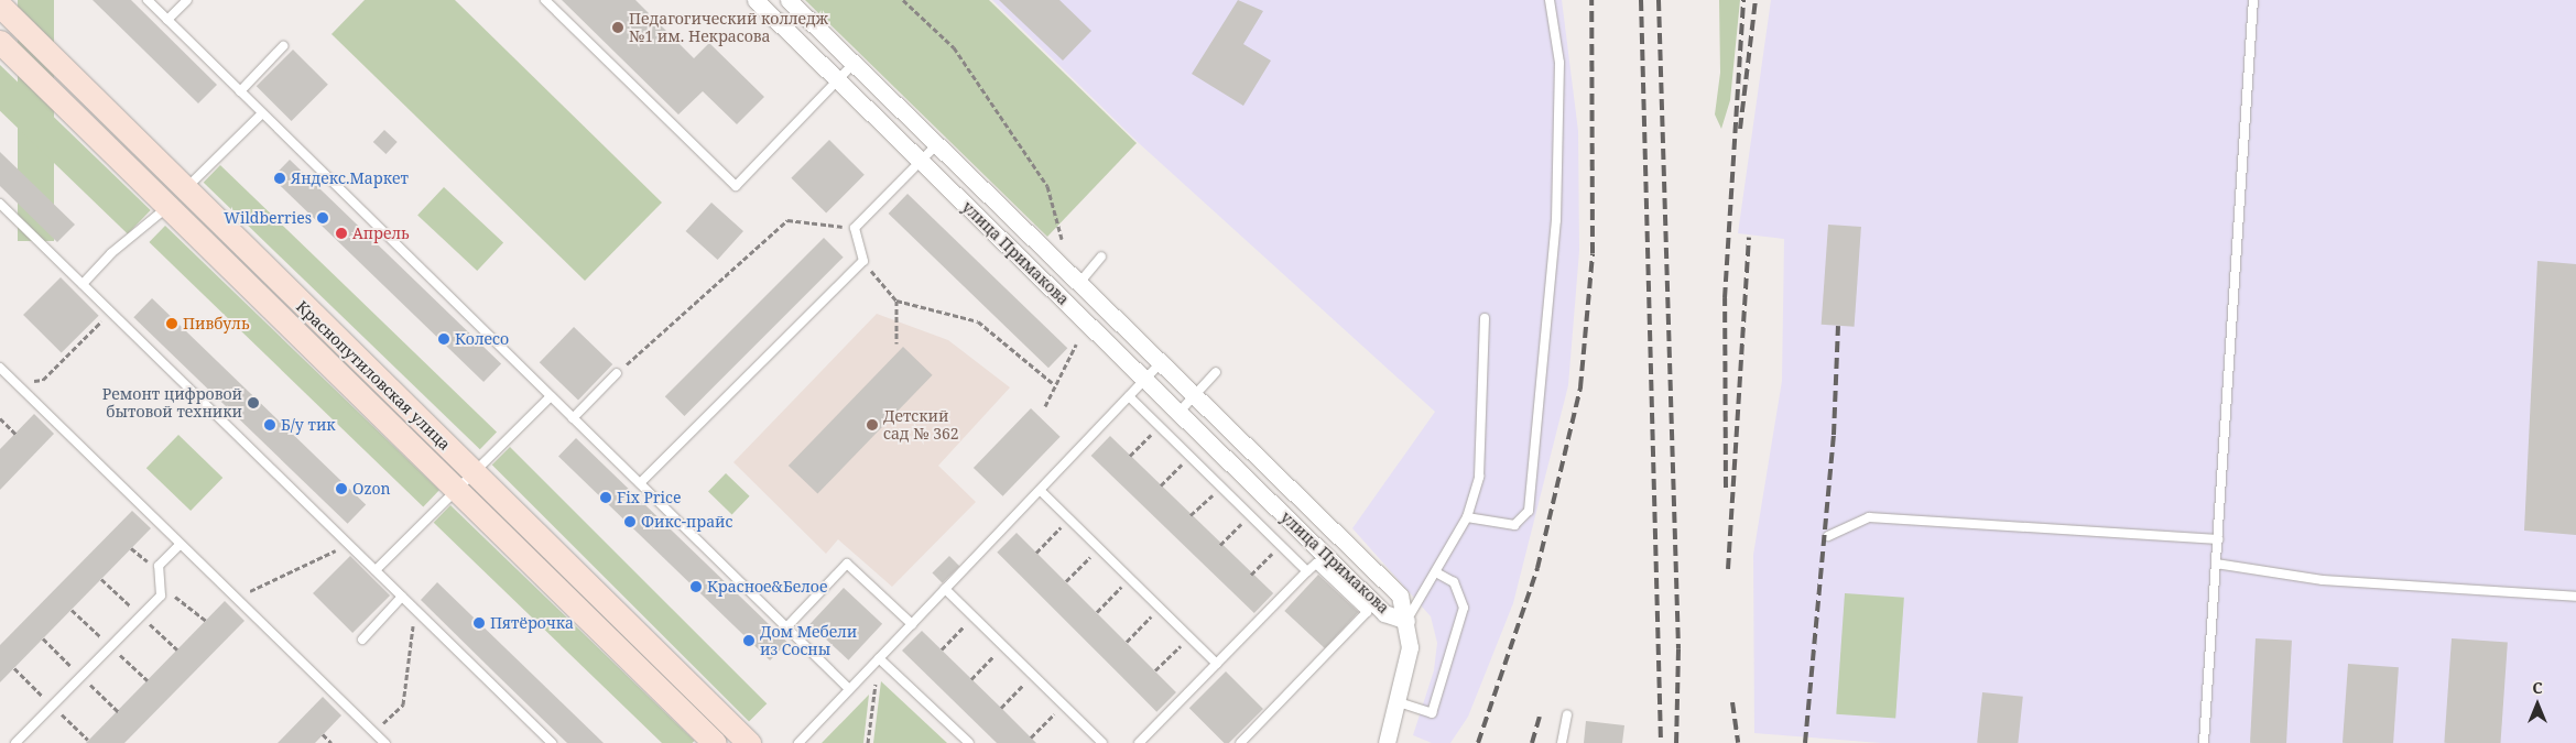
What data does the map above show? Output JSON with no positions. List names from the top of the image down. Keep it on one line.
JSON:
{"streets":{"main road":["Краснопутиловская улица"],"street":["улица Примакова"]},"places":["Педагогический колледж №1 им. Некрасова","Яндекс.Маркет","Wildberries","Апрель","Пивбуль","Колесо","Ремонт цифровой бытовой техники","Б/у тик","Детский сад № 362","Ozon","Fix Price","Фикс-прайс","Красное&Белое","Пятёрочка","Дом Мебели из Сосны"],"north":"top"}
